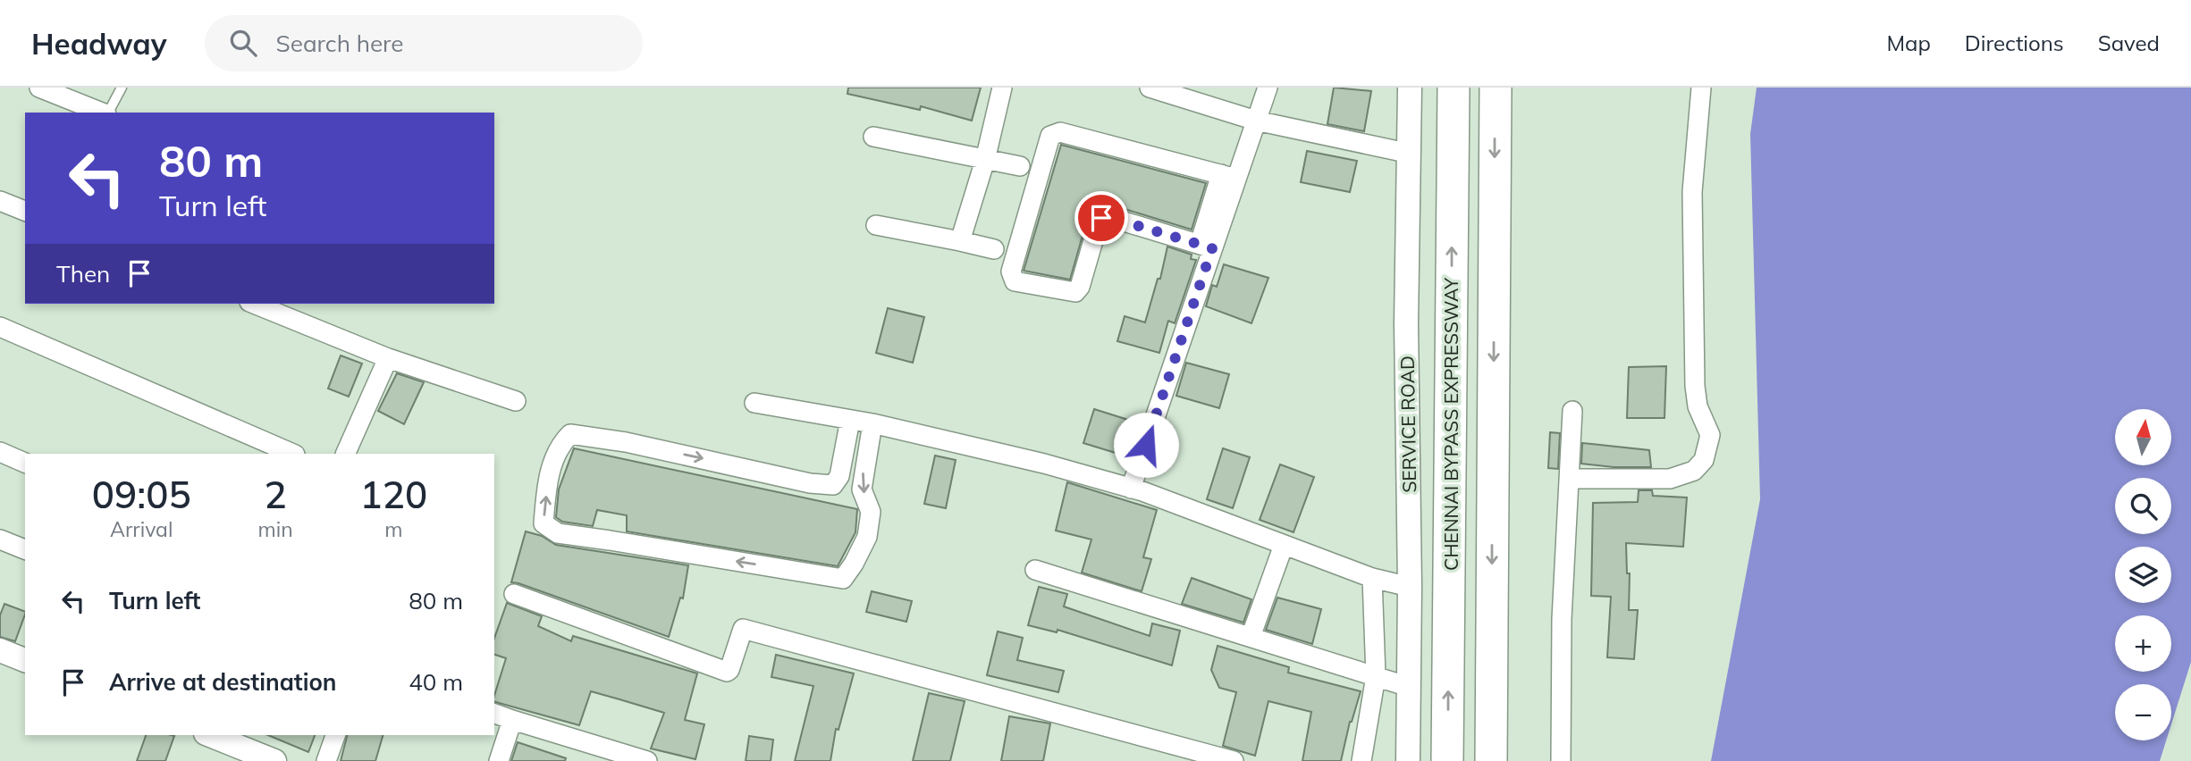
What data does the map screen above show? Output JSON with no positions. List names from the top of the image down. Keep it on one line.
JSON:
{"streets":{"highway":["CHENNAI BYPASS EXPRESSWAY"],"street":["SERVICE ROAD"]},"north":"top","page":{"header":"Headway","search":"Search here","nav":["Map","Directions","Saved"],"turn":["80 m","Turn left"],"then":"Then","map_buttons":["+","−"],"eta":["09:05","Arrival","2","min","120","m"],"list":[{"name":"Turn left","value":"80 m"},{"name":"Arrive at destination","value":"40 m"}]}}
